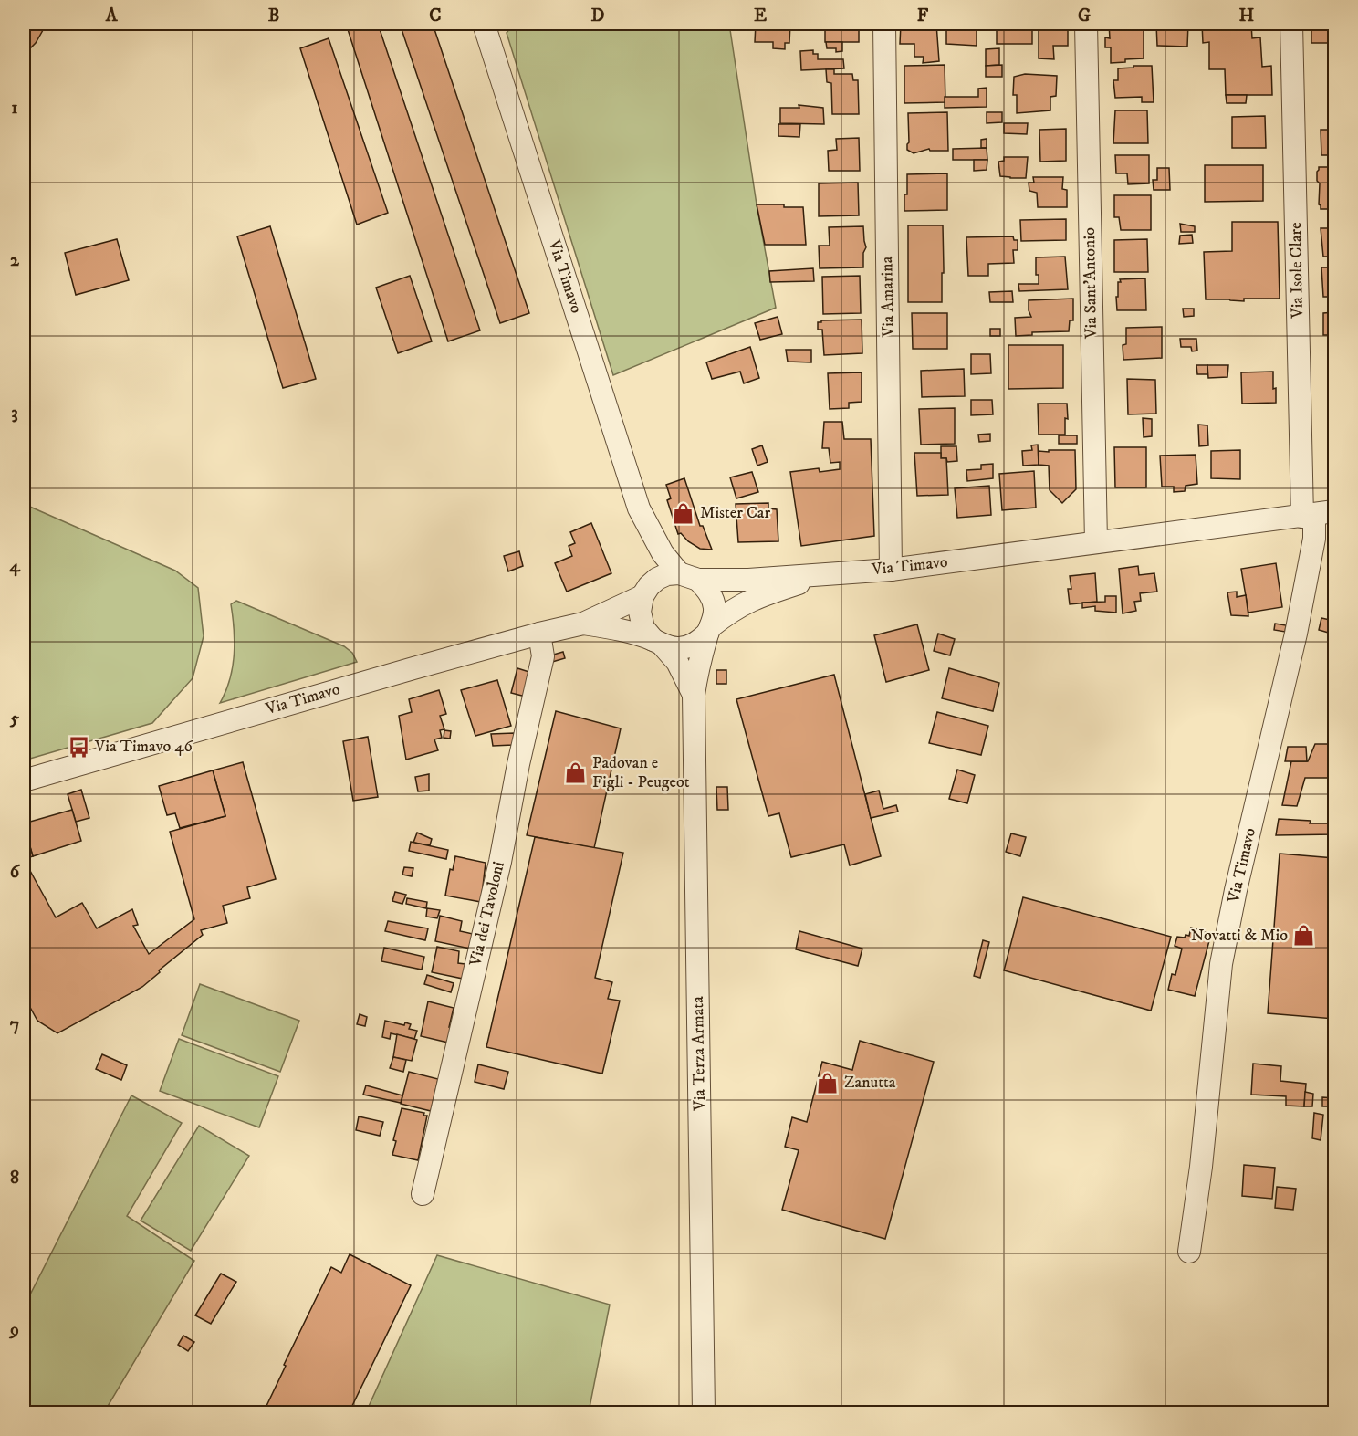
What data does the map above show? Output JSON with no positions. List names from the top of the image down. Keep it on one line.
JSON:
{"streets":{"street":["Via Isole Clare","Via Timavo","Via Sant'Antonio","Via Amarina","Via dei Tavoloni","Via Terza Armata"]},"crossings":[["Via Isole Clare","Via Timavo"],["Via Timavo","Via Sant'Antonio"],["Via Timavo","Via Amarina"],["Via Timavo","Via dei Tavoloni"],["Via Timavo","Via Terza Armata"]],"places":{"shop":["Mister Car","Padovan e Figli - Peugeot","Novatti & Mio","Zanutta"],"bus stop":["Via Timavo 46"]},"grid":{"columns":["A","B","C","D","E","F","G","H"],"rows":["1","2","3","4","5","6","7","8","9"]}}
